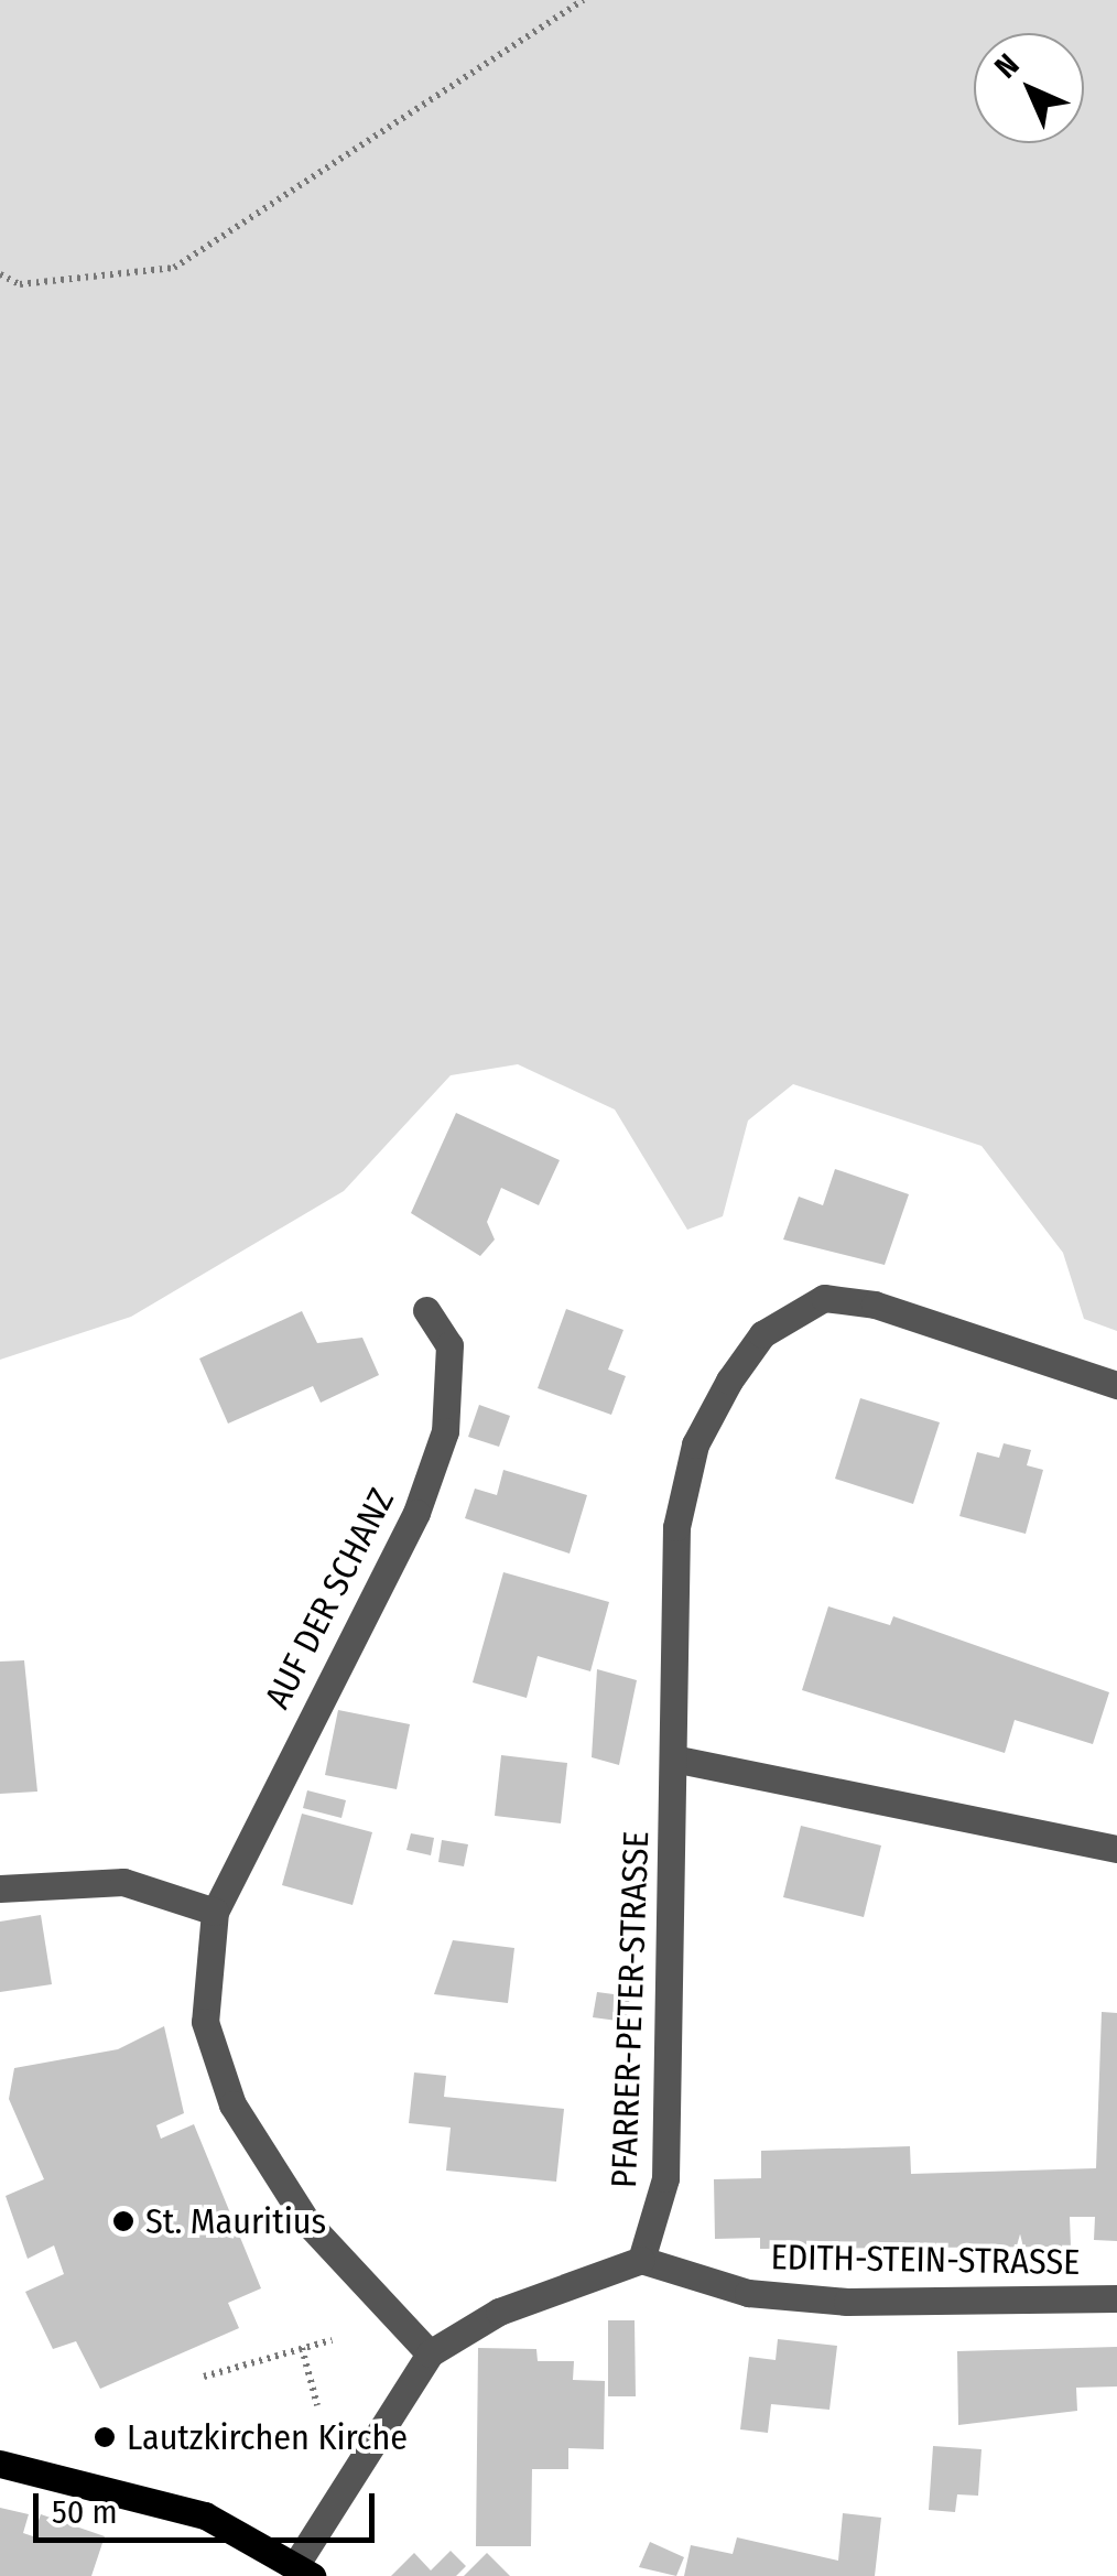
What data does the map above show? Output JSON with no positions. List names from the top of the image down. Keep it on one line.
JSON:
{"streets":{"street":["AUF DER SCHANZ","PFARRER-PETER-STRASSE","EDITH-STEIN-STRASSE"]},"crossings":[["PFARRER-PETER-STRASSE","EDITH-STEIN-STRASSE"]],"places":["St. Mauritius","Lautzkirchen Kirche"],"scale_bar":"50 m","north":"top left"}
